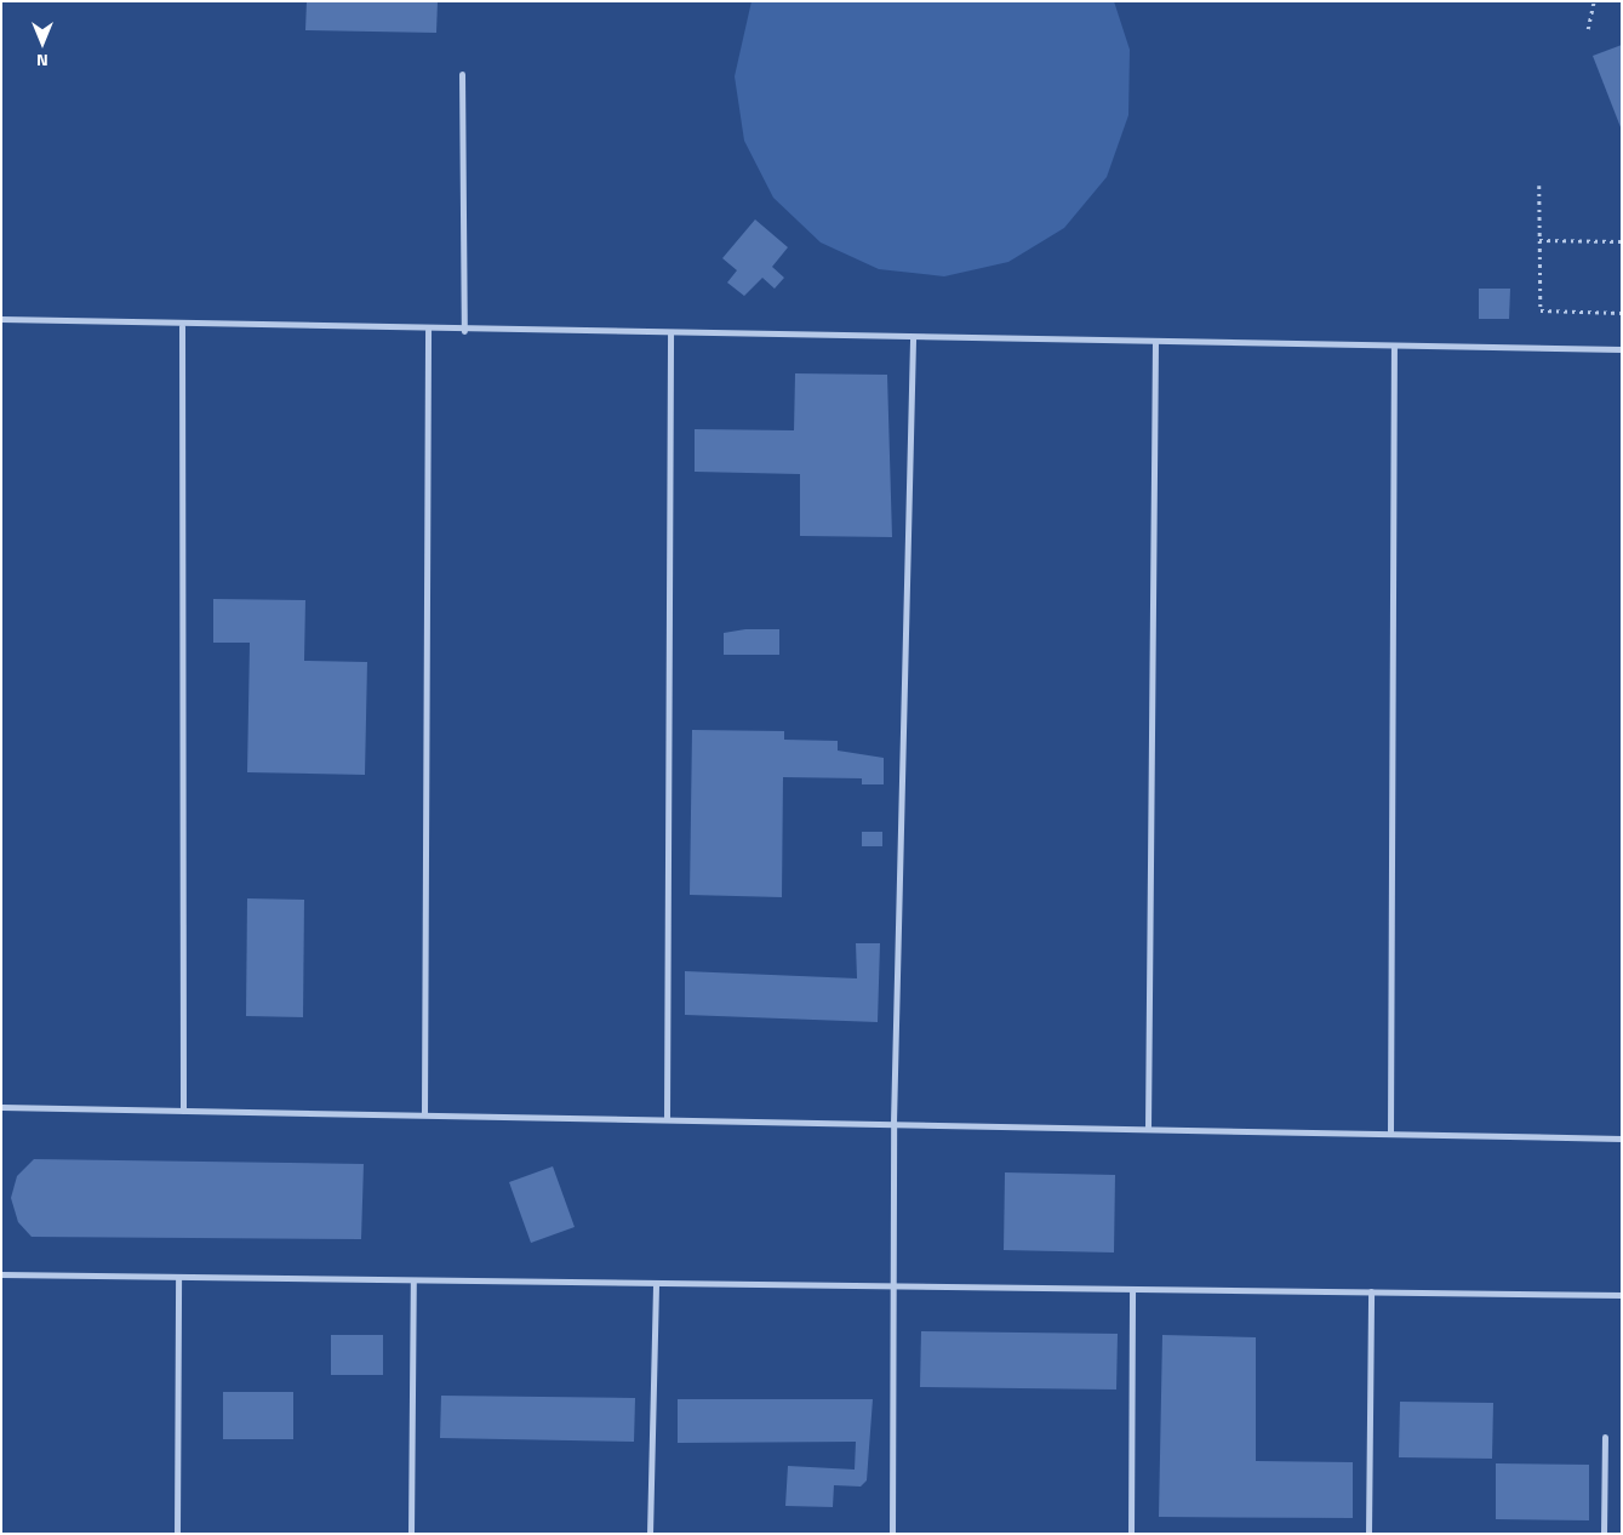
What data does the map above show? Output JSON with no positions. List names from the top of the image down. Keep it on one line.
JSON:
{"north":"bottom"}
